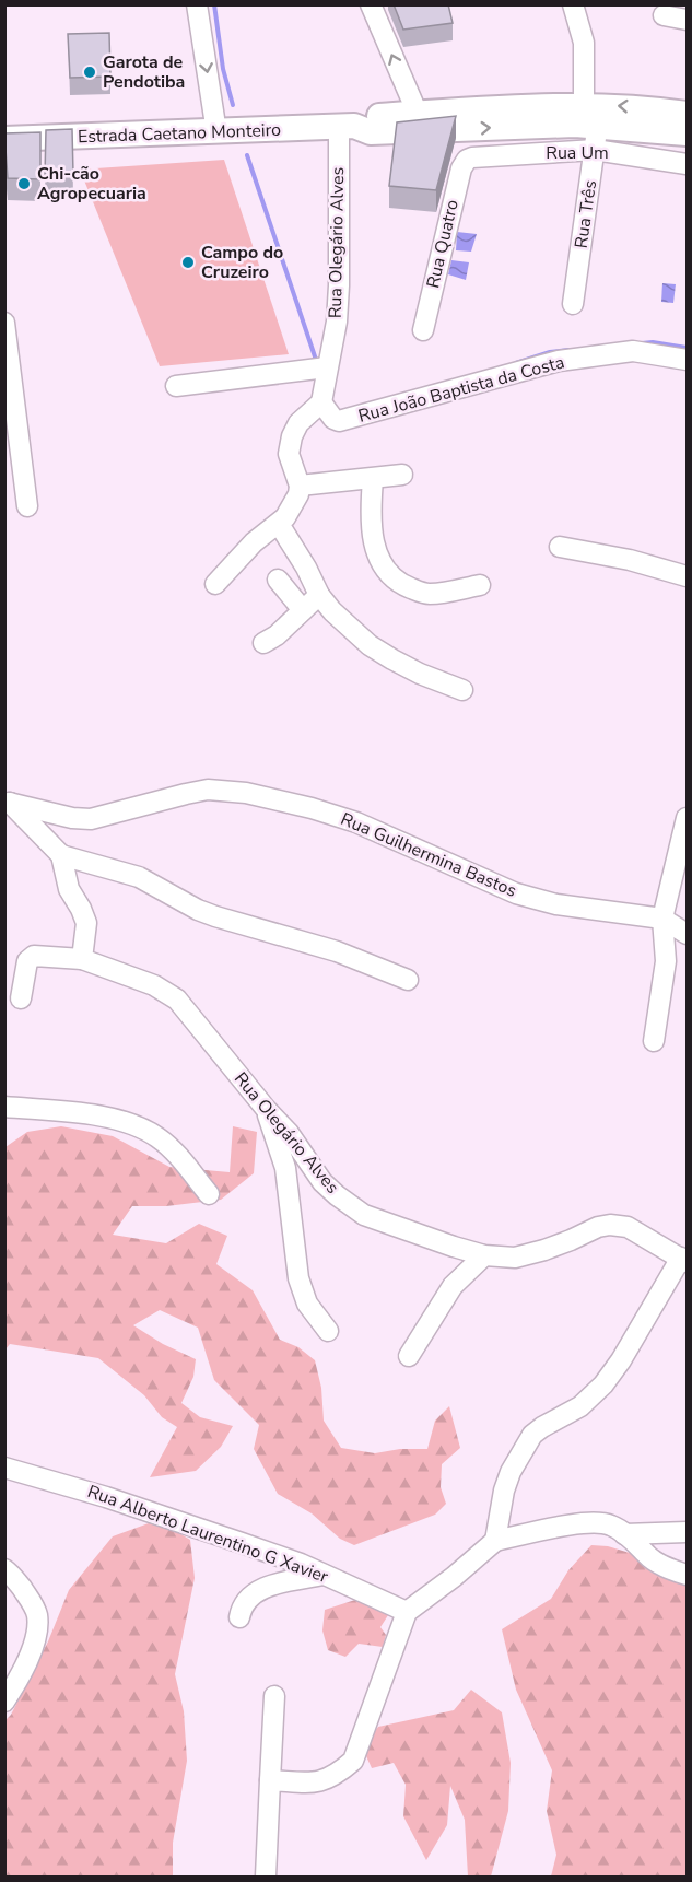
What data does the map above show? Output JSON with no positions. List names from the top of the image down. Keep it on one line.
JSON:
{"streets":{"main road":["Estrada Caetano Monteiro"],"street":["Rua Um","Rua Três","Rua Olegário Alves","Rua Quatro","Rua João Baptista da Costa","Rua Guilhermina Bastos","Rua Alberto Laurentino G Xavier"]},"crossings":[["Estrada Caetano Monteiro","Rua Três"],["Estrada Caetano Monteiro","Rua Olegário Alves"],["Rua Um","Rua Três"],["Rua Um","Rua Quatro"],["Rua Olegário Alves","Rua João Baptista da Costa"]],"places":["Garota de Pendotiba","Chi-cão Agropecuaria","Campo do Cruzeiro"]}
